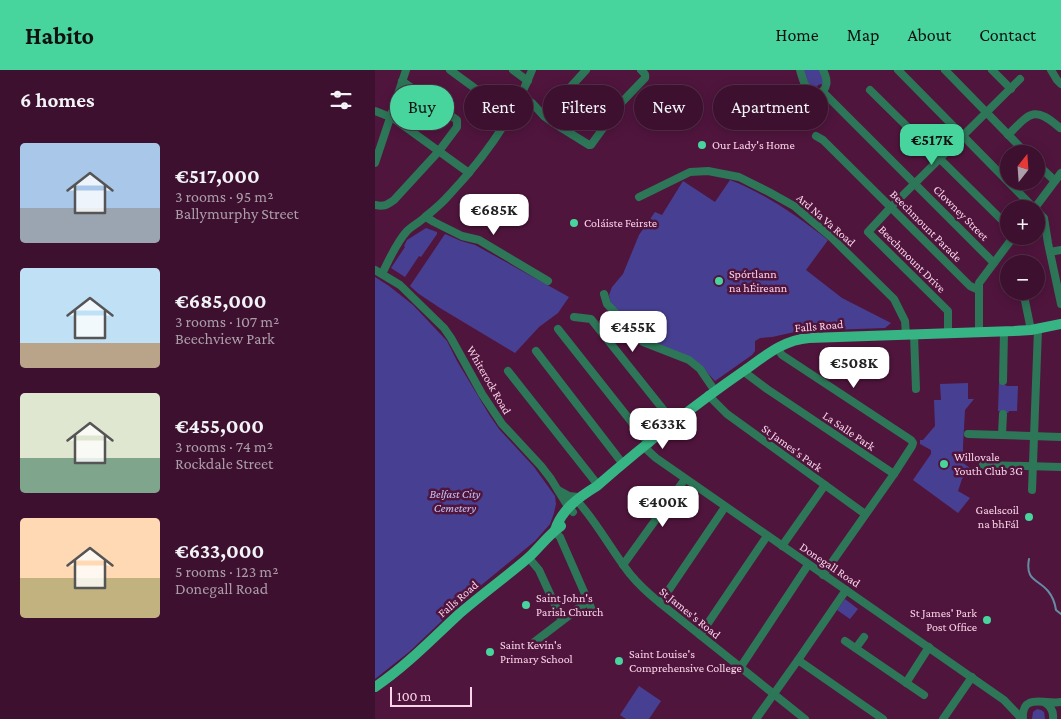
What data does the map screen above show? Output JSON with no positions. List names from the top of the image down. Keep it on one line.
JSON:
{"streets":{"main road":["Falls Road"],"street":["Clowney Street","Ard Na Va Road","Beechmount Parade","Beechmount Drive","Whiterock Road","La Salle Park","St James's Park","Donegall Road","St James's Road"]},"crossings":[["Ard Na Va Road","Falls Road"],["Beechmount Parade","Beechmount Drive"],["Beechmount Drive","Falls Road"],["Falls Road","Whiterock Road"],["Falls Road","La Salle Park"],["Falls Road","St James's Park"],["Falls Road","Donegall Road"],["Falls Road","St James's Road"],["Whiterock Road","St James's Road"]],"parks":["Belfast City Cemetery"],"places":["Our Lady's Home","Coláiste Feirste","Spórtlann na hÉireann","Willovale Youth Club 3G","Gaelscoil na bhFál","Saint John's Parish Church","St James' Park Post Office","Saint Kevin's Primary School","Saint Louise's Comprehensive College"],"scale_bar":"100 m","north":"top","page":{"header":"Habito","nav":["Home","Map","About","Contact"],"heading":"6 homes","chip":["Buy","Rent","Filters","New","Apartment"],"price":["€517K","€685K","€455K","€508K","€633K","€400K"],"list":[{"name":"€517,000","note":"3 rooms · 95 m² · Ballymurphy Street"},{"name":"€685,000","note":"3 rooms · 107 m² · Beechview Park"},{"name":"€455,000","note":"3 rooms · 74 m² · Rockdale Street"},{"name":"€633,000","note":"5 rooms · 123 m² · Donegall Road"}],"map_buttons":["+","−"],"scale":"100 m"}}
